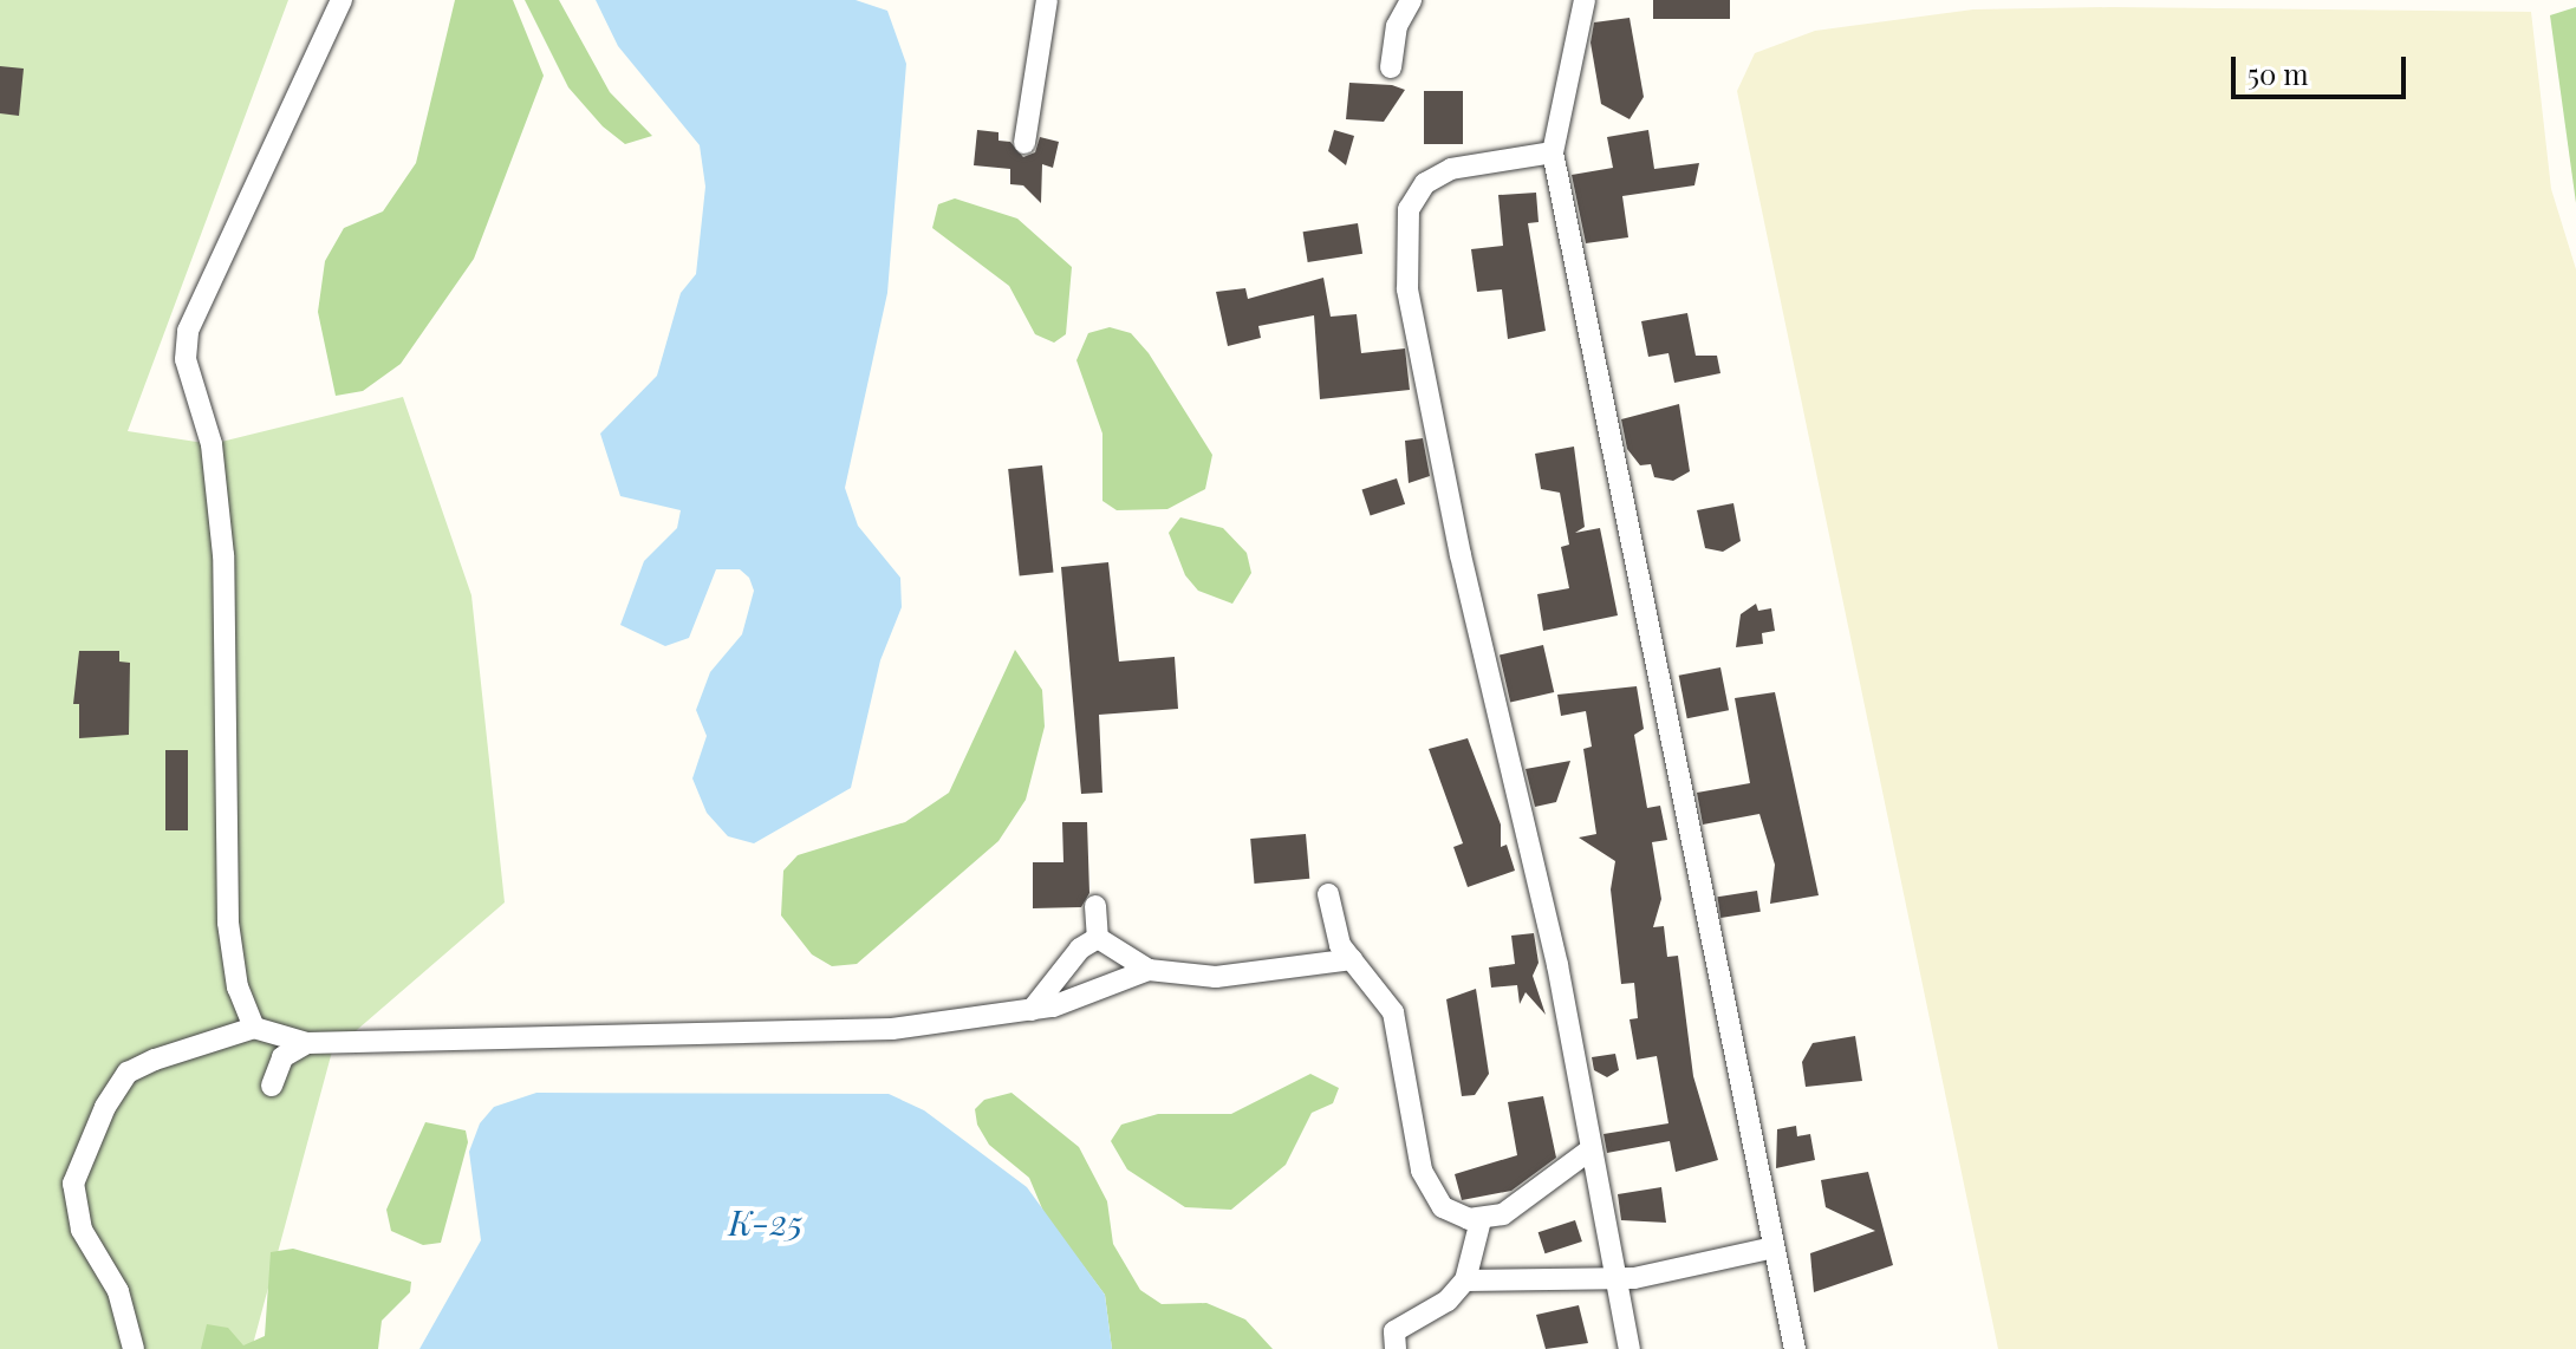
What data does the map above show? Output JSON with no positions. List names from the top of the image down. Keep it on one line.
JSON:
{"water":["К-25"],"scale_bar":"50 m"}
